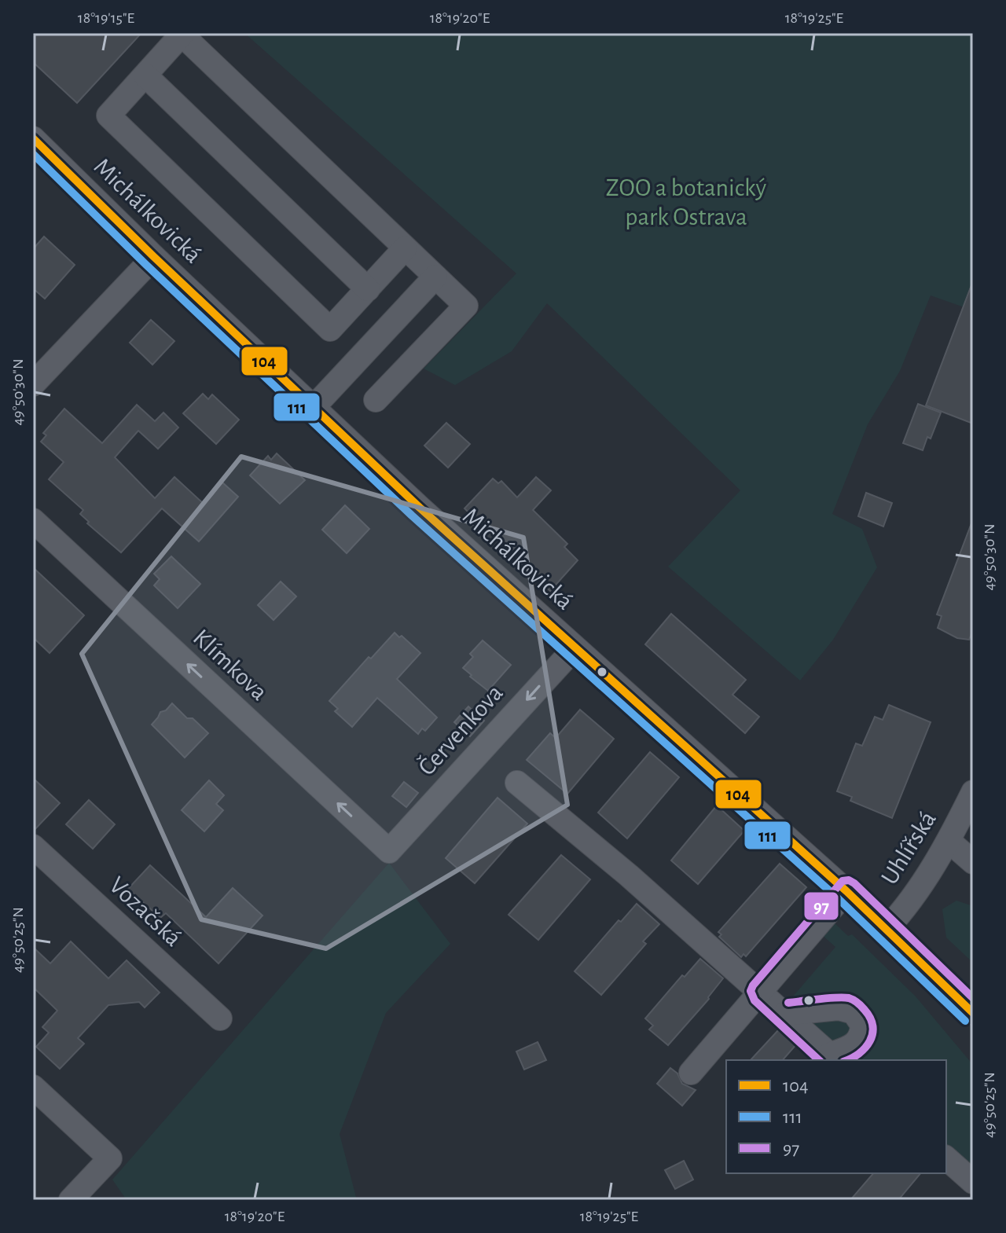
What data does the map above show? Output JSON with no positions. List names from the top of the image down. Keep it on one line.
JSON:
{"streets":{"street":["Michálkovická","Klímkova","Červenkova","Uhlířská","Vozačská"]},"crossings":[["Michálkovická","Červenkova"],["Michálkovická","Uhlířská"],["Klímkova","Červenkova"]],"one_way":["Klímkova","Červenkova"],"parks":["ZOO a botanický park Ostrava"],"lines":["transit line 104","transit line 111","transit line 97"],"legend":["104","111","97"],"coordinates":["18°19'15\"E","18°19'20\"E","18°19'25\"E","49°50'30\"N","49°50'25\"N"]}
